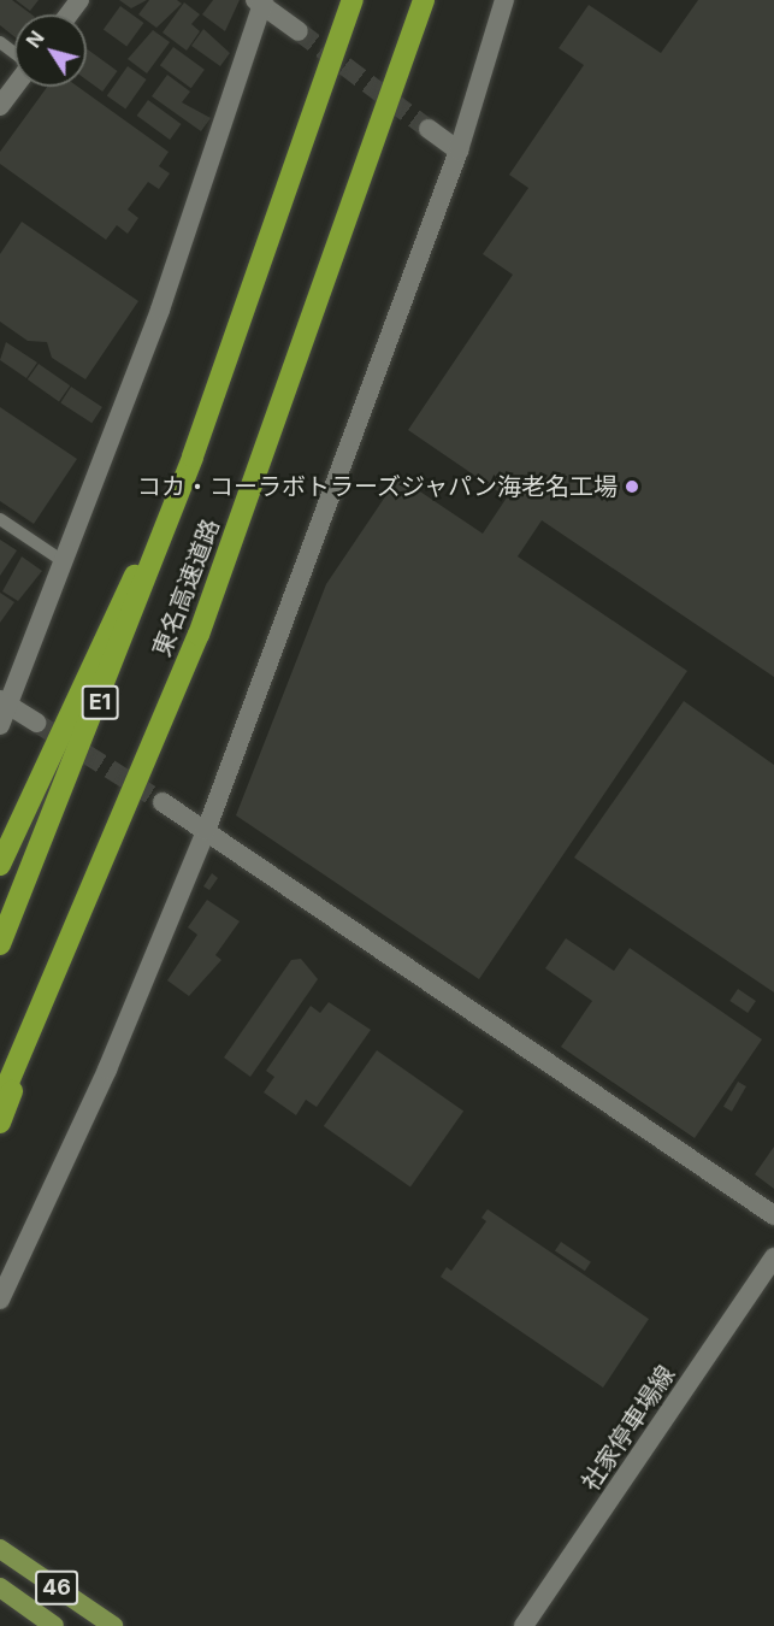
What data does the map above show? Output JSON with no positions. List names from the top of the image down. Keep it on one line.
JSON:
{"streets":{"highway":["東名高速道路","E1"],"main road":["46"],"street":["社家停車場線"]},"places":["コカ・コーラボトラーズジャパン海老名工場"],"north":"top left"}
